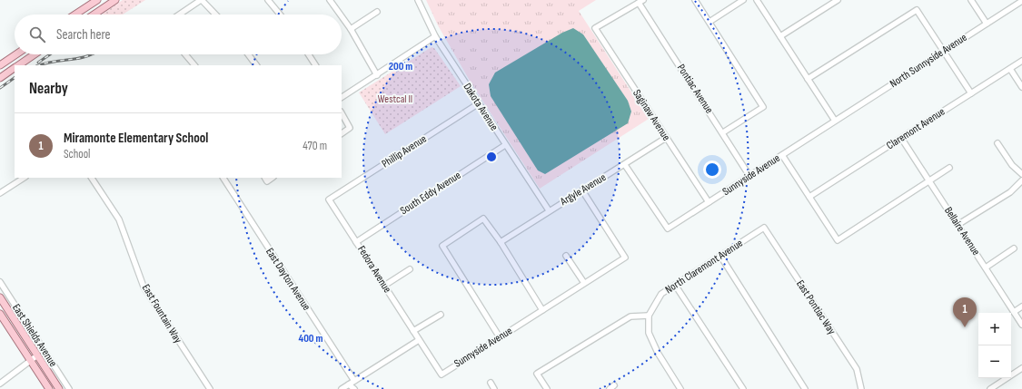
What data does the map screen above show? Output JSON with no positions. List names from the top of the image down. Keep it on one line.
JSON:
{"streets":{"main road":["East Shields Avenue"],"street":["North Sunnyside Avenue","Pontiac Avenue","Dakota Avenue","Saginaw Avenue","Claremont Avenue","Phillip Avenue","Sunnyside Avenue","Argyle Avenue","South Eddy Avenue","Bellaire Avenue","North Claremont Avenue","Fedora Avenue","East Dayton Avenue","East Pontiac Way","East Fountain Way"]},"crossings":[["North Sunnyside Avenue","Sunnyside Avenue"],["Pontiac Avenue","Saginaw Avenue"],["Pontiac Avenue","Sunnyside Avenue"],["Dakota Avenue","Phillip Avenue"],["Dakota Avenue","Argyle Avenue"],["Dakota Avenue","South Eddy Avenue"],["Saginaw Avenue","Sunnyside Avenue"],["Saginaw Avenue","Argyle Avenue"],["Claremont Avenue","Bellaire Avenue"],["Phillip Avenue","Fedora Avenue"],["Sunnyside Avenue","Argyle Avenue"],["Sunnyside Avenue","Fedora Avenue"],["South Eddy Avenue","Fedora Avenue"],["North Claremont Avenue","East Pontiac Way"]],"parks":["Westcal II"],"page":{"search":"Search here","heading":"Nearby","list":[{"mark":"1","name":"Miramonte Elementary School","note":"School","value":"470 m"}],"pins":"1","map_buttons":["+","−"]},"rings":["200 m","400 m"]}
